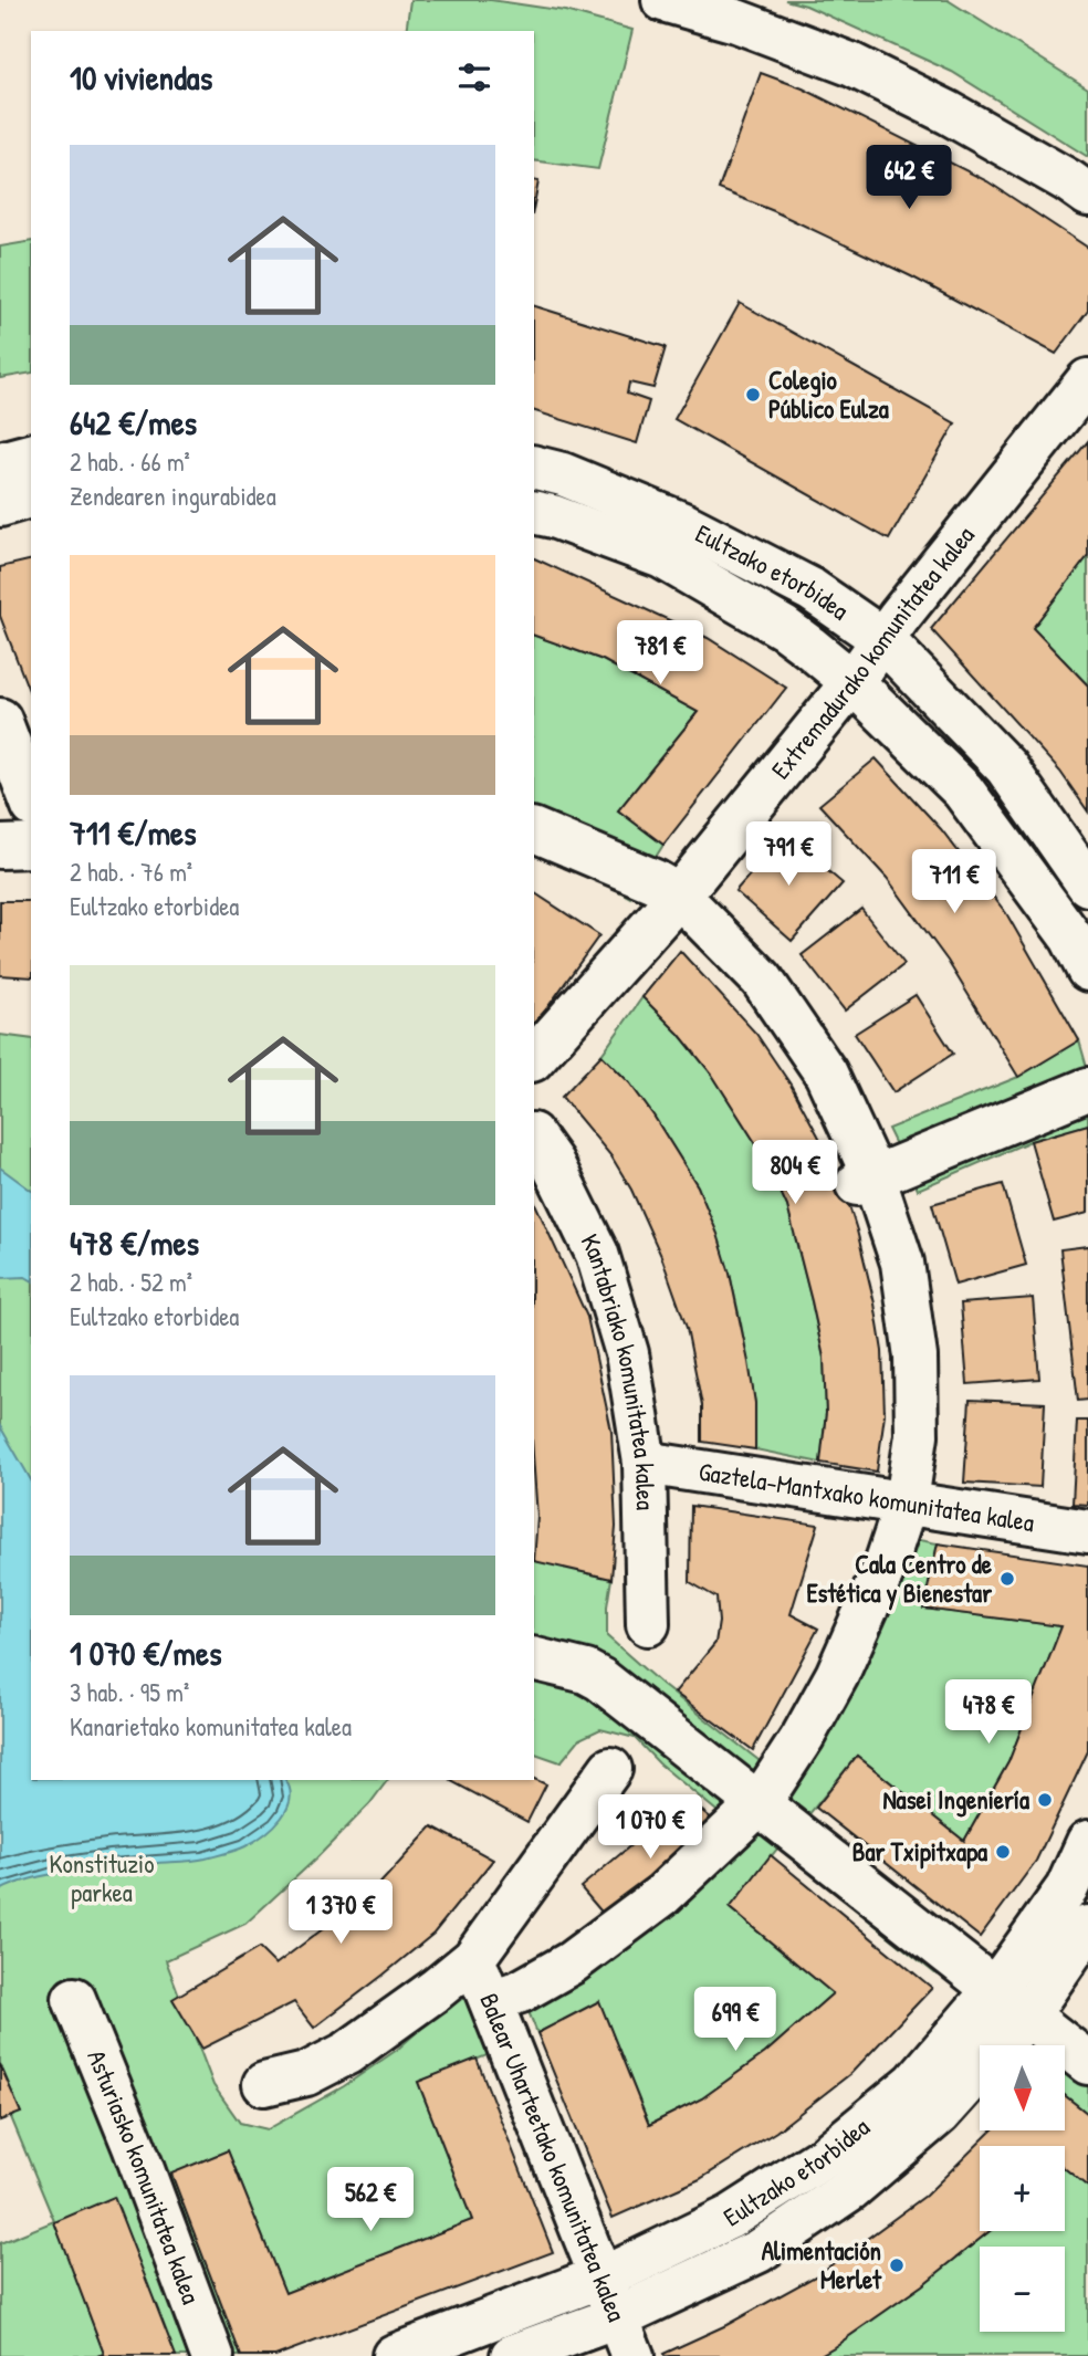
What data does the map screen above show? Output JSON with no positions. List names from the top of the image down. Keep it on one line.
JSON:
{"streets":{"street":["Eultzako etorbidea","Extremadurako komunitatea kalea","Kantabriako komunitatea kalea","Gaztela-Mantxako komunitatea kalea","Balear Uharteetako komunitatea kalea","Asturiasko komunitatea kalea"]},"crossings":[["Eultzako etorbidea","Extremadurako komunitatea kalea"],["Eultzako etorbidea","Balear Uharteetako komunitatea kalea"],["Kantabriako komunitatea kalea","Gaztela-Mantxako komunitatea kalea"]],"parks":["Konstituzio parkea"],"places":["Colegio Público Eulza","Cala Centro de Estética y Bienestar","Nasei Ingeniería","Bar Txipitxapa","Alimentación Merlet"],"north":"bottom","page":{"heading":"10 viviendas","list":[{"name":"642 €/mes","note":"2 hab. · 66 m² · Zendearen ingurabidea"},{"name":"711 €/mes","note":"2 hab. · 76 m² · Eultzako etorbidea"},{"name":"478 €/mes","note":"2 hab. · 52 m² · Eultzako etorbidea"},{"name":"1 070 €/mes","note":"3 hab. · 95 m² · Kanarietako komunitatea kalea"}],"price":["642 €","781 €","791 €","711 €","804 €","478 €","1 070 €","1 370 €","699 €","562 €"],"map_buttons":["+","−"]}}
